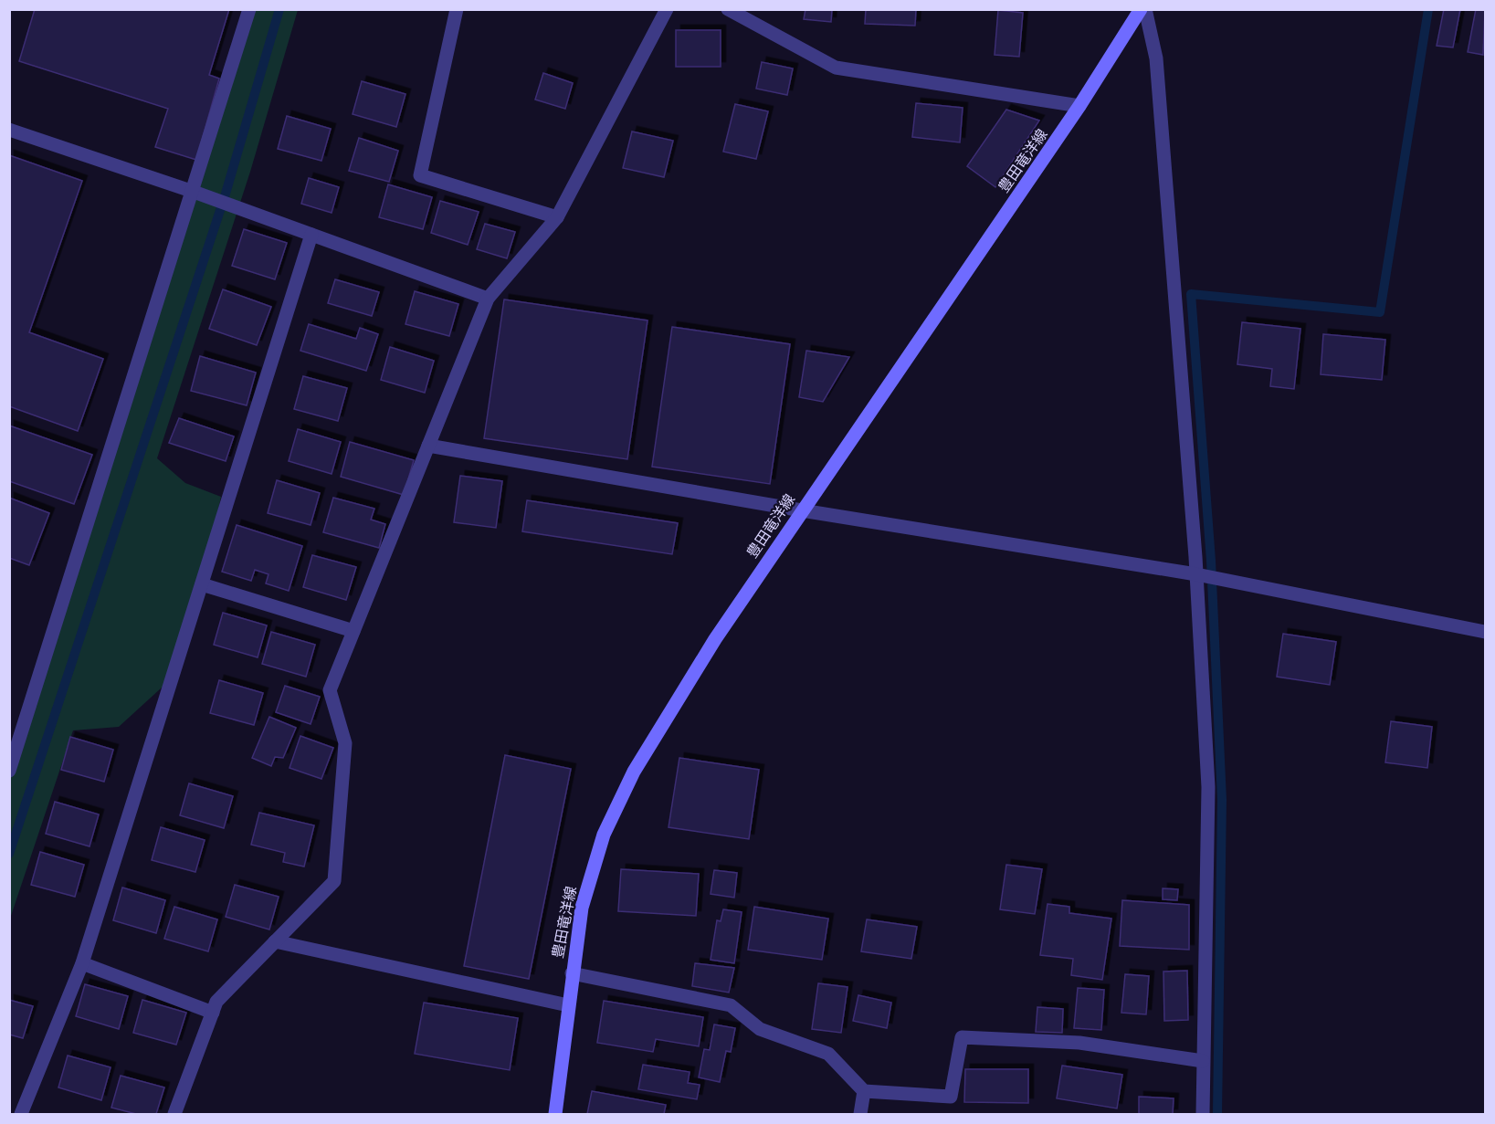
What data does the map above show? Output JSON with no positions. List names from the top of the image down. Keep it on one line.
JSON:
{"streets":{"main road":["豊田竜洋線"]}}
